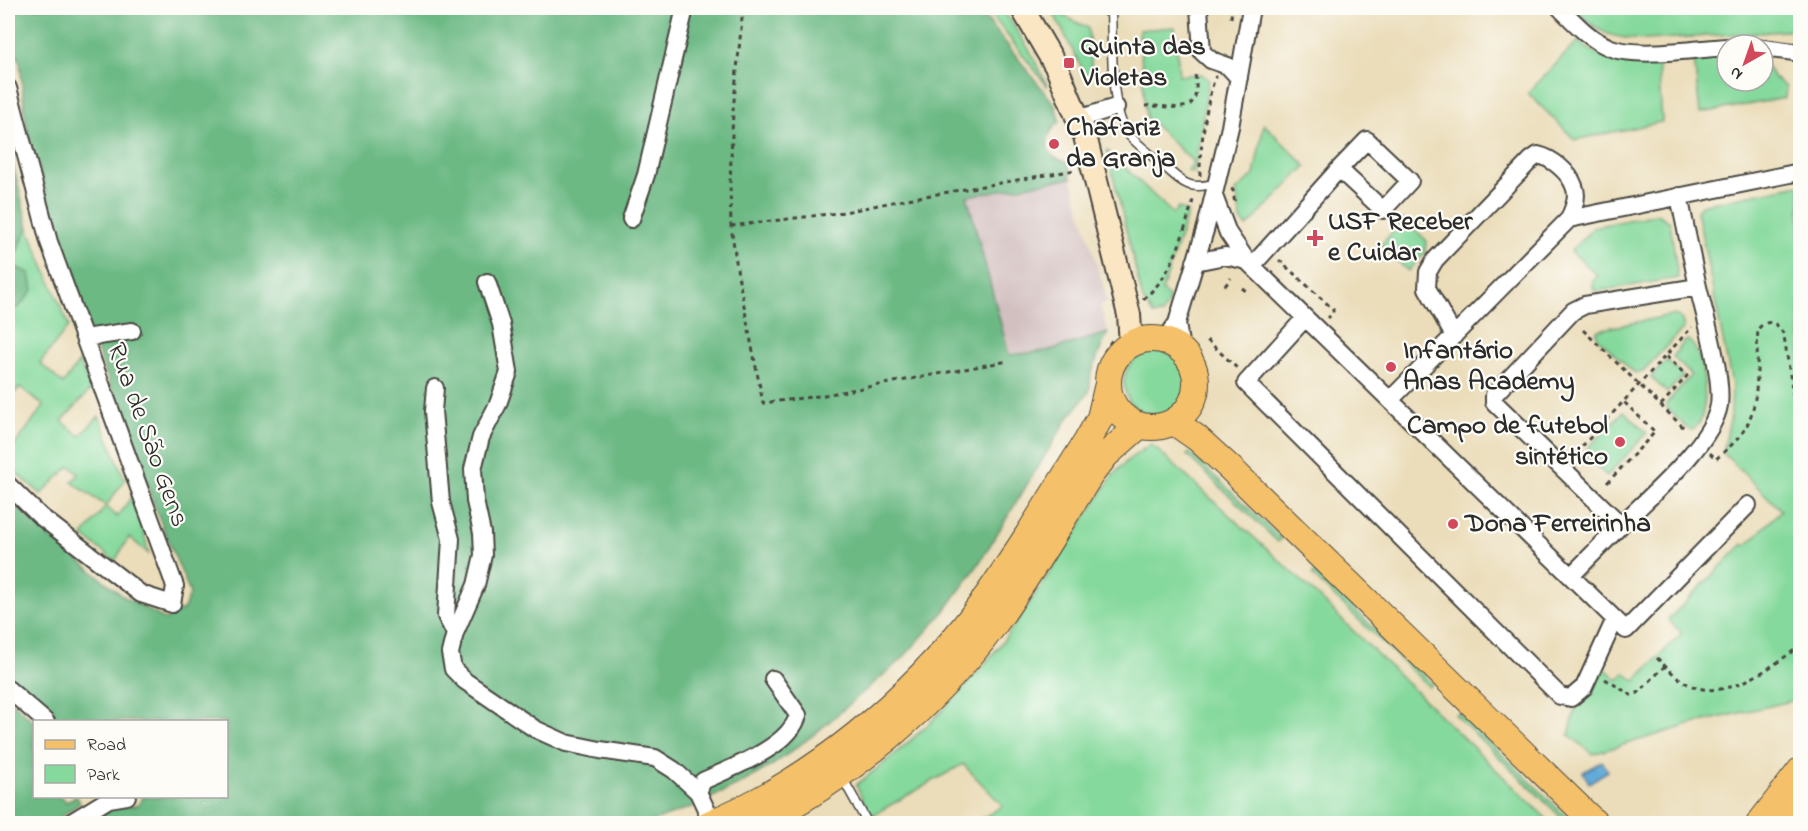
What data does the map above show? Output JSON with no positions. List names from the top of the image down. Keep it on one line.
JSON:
{"streets":{"street":["Rua de São Gens"]},"places":{"transit":["Quinta das Violetas"],"other":["Chafariz da Granja","Infantário Anas Academy","Campo de futebol sintético","Dona Ferreirinha"],"health":["USF Receber e Cuidar"]},"legend":["Road","Park"],"north":"bottom left"}
